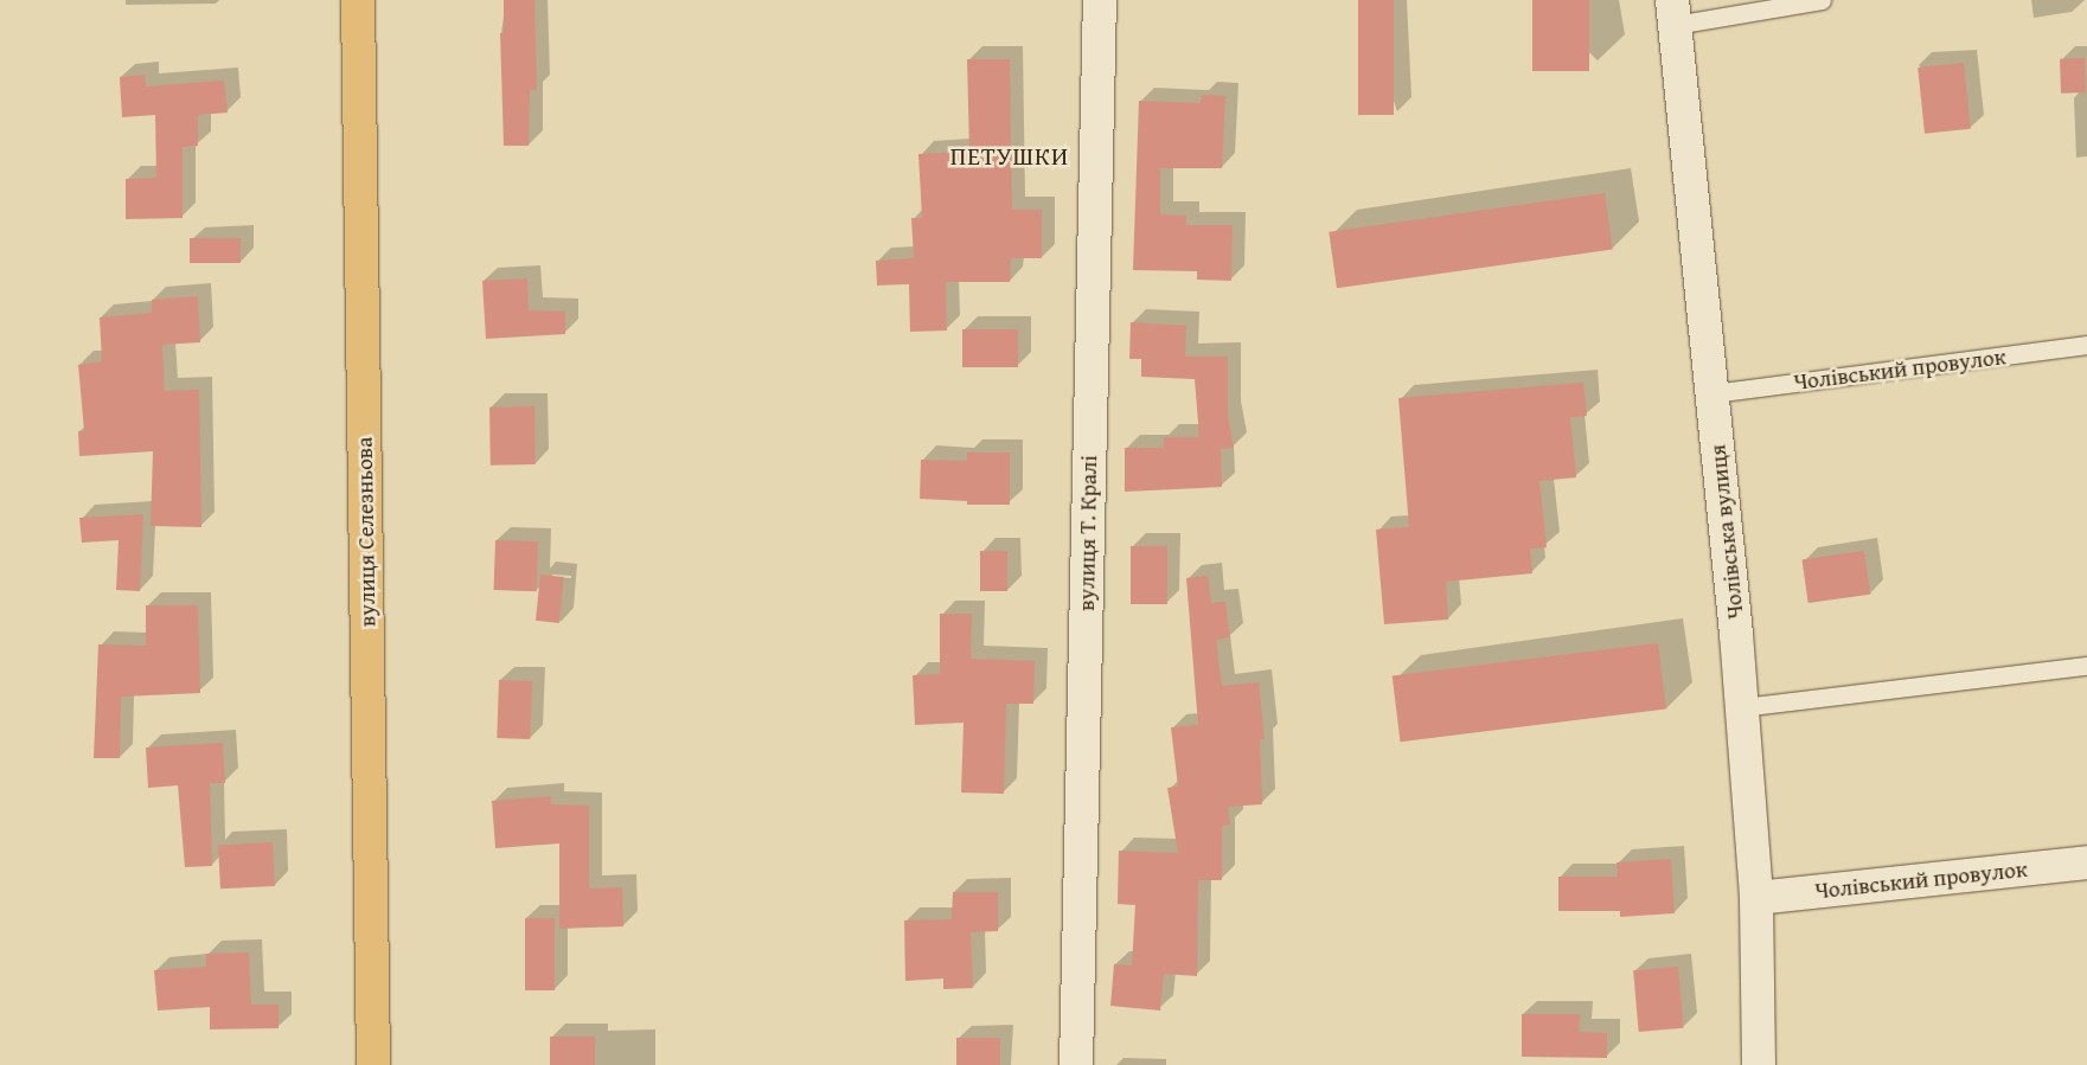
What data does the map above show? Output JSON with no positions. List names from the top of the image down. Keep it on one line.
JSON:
{"streets":{"highway":["вулиця Селезньова"],"street":["Чолівський провулок","Чолівська вулиця","вулиця Т. Кралі"]},"crossings":[["Чолівський провулок","Чолівська вулиця"]],"districts":["ПЕТУШКИ"]}
